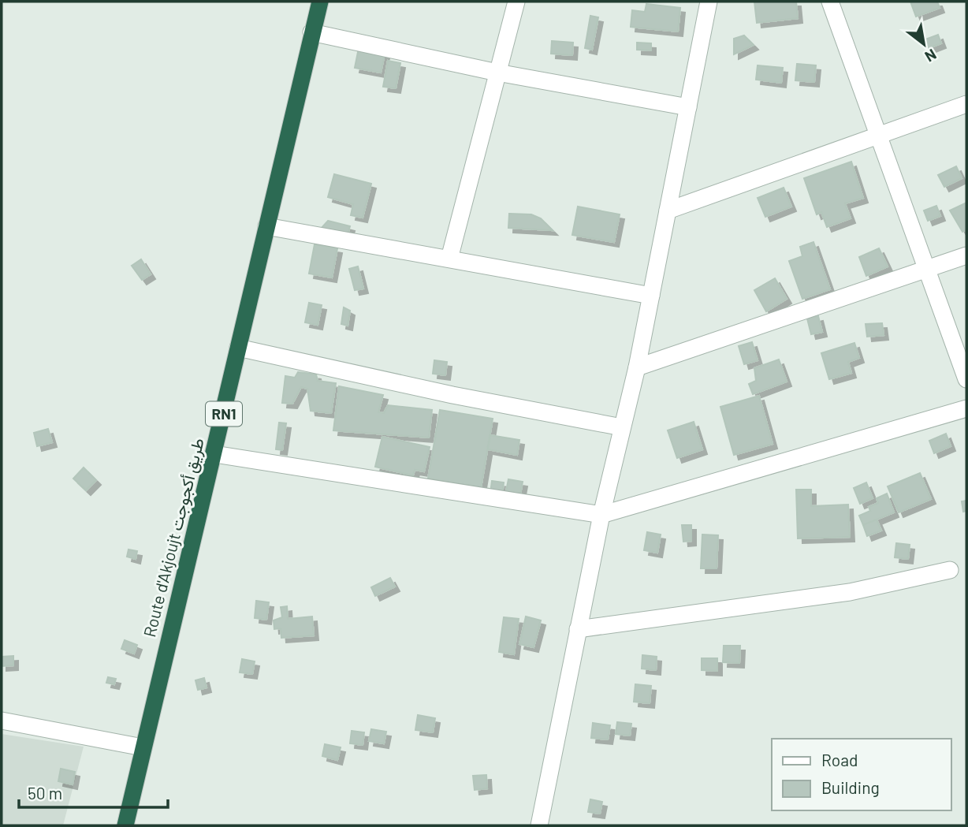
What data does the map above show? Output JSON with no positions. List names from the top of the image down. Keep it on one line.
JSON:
{"streets":{"highway":["RN1","Route d'Akjoujt طريق أكجوجت"]},"legend":["Road","Building"],"scale_bar":"50 m","north":"bottom right"}
